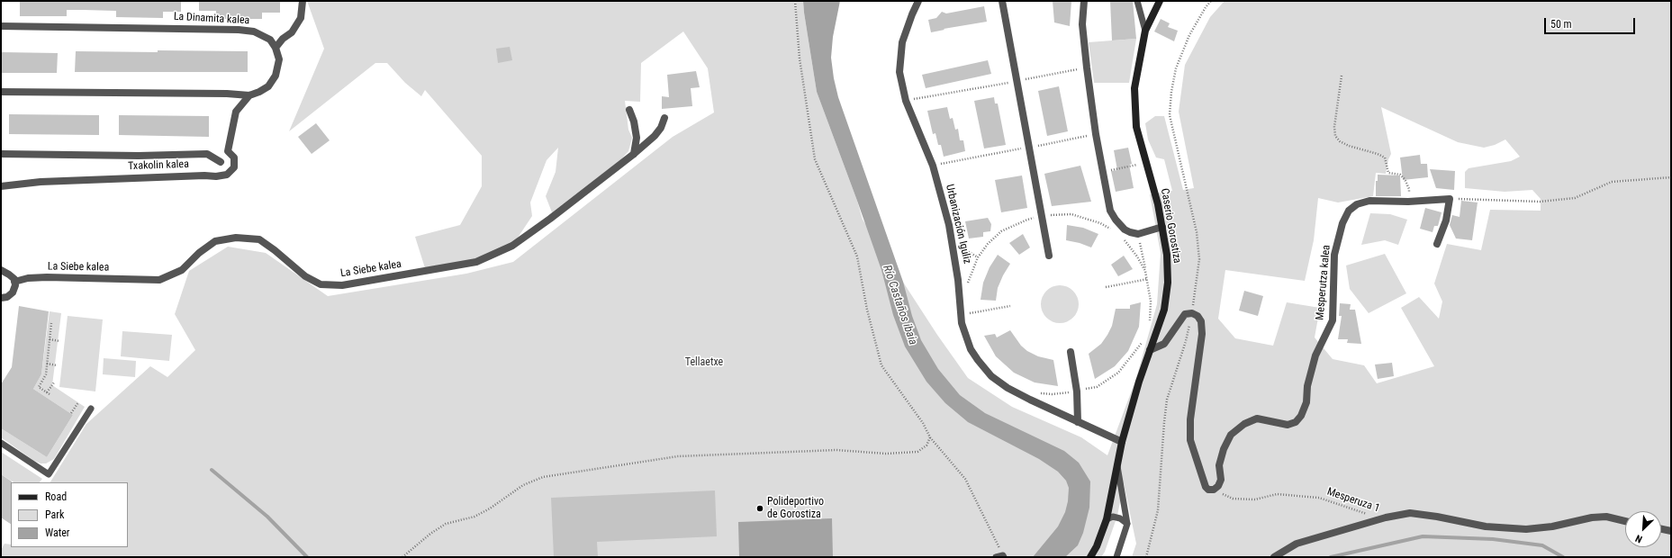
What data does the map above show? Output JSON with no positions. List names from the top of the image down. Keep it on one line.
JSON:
{"streets":{"street":["La Dinamita kalea","Txakolin kalea","Urbanización Iguliz","Caserio Gorostiza","La Siebe kalea","Mesperutza kalea"],"path":["Mesperuza 1"]},"crossings":[["Urbanización Iguliz","Caserio Gorostiza"],["Mesperutza kalea","Mesperuza 1"]],"water":["Río Castaños ibaia"],"parks":["Tellaetxe"],"places":["Polideportivo de Gorostiza"],"legend":["Road","Park","Water"],"scale_bar":"50 m","north":"bottom left"}
